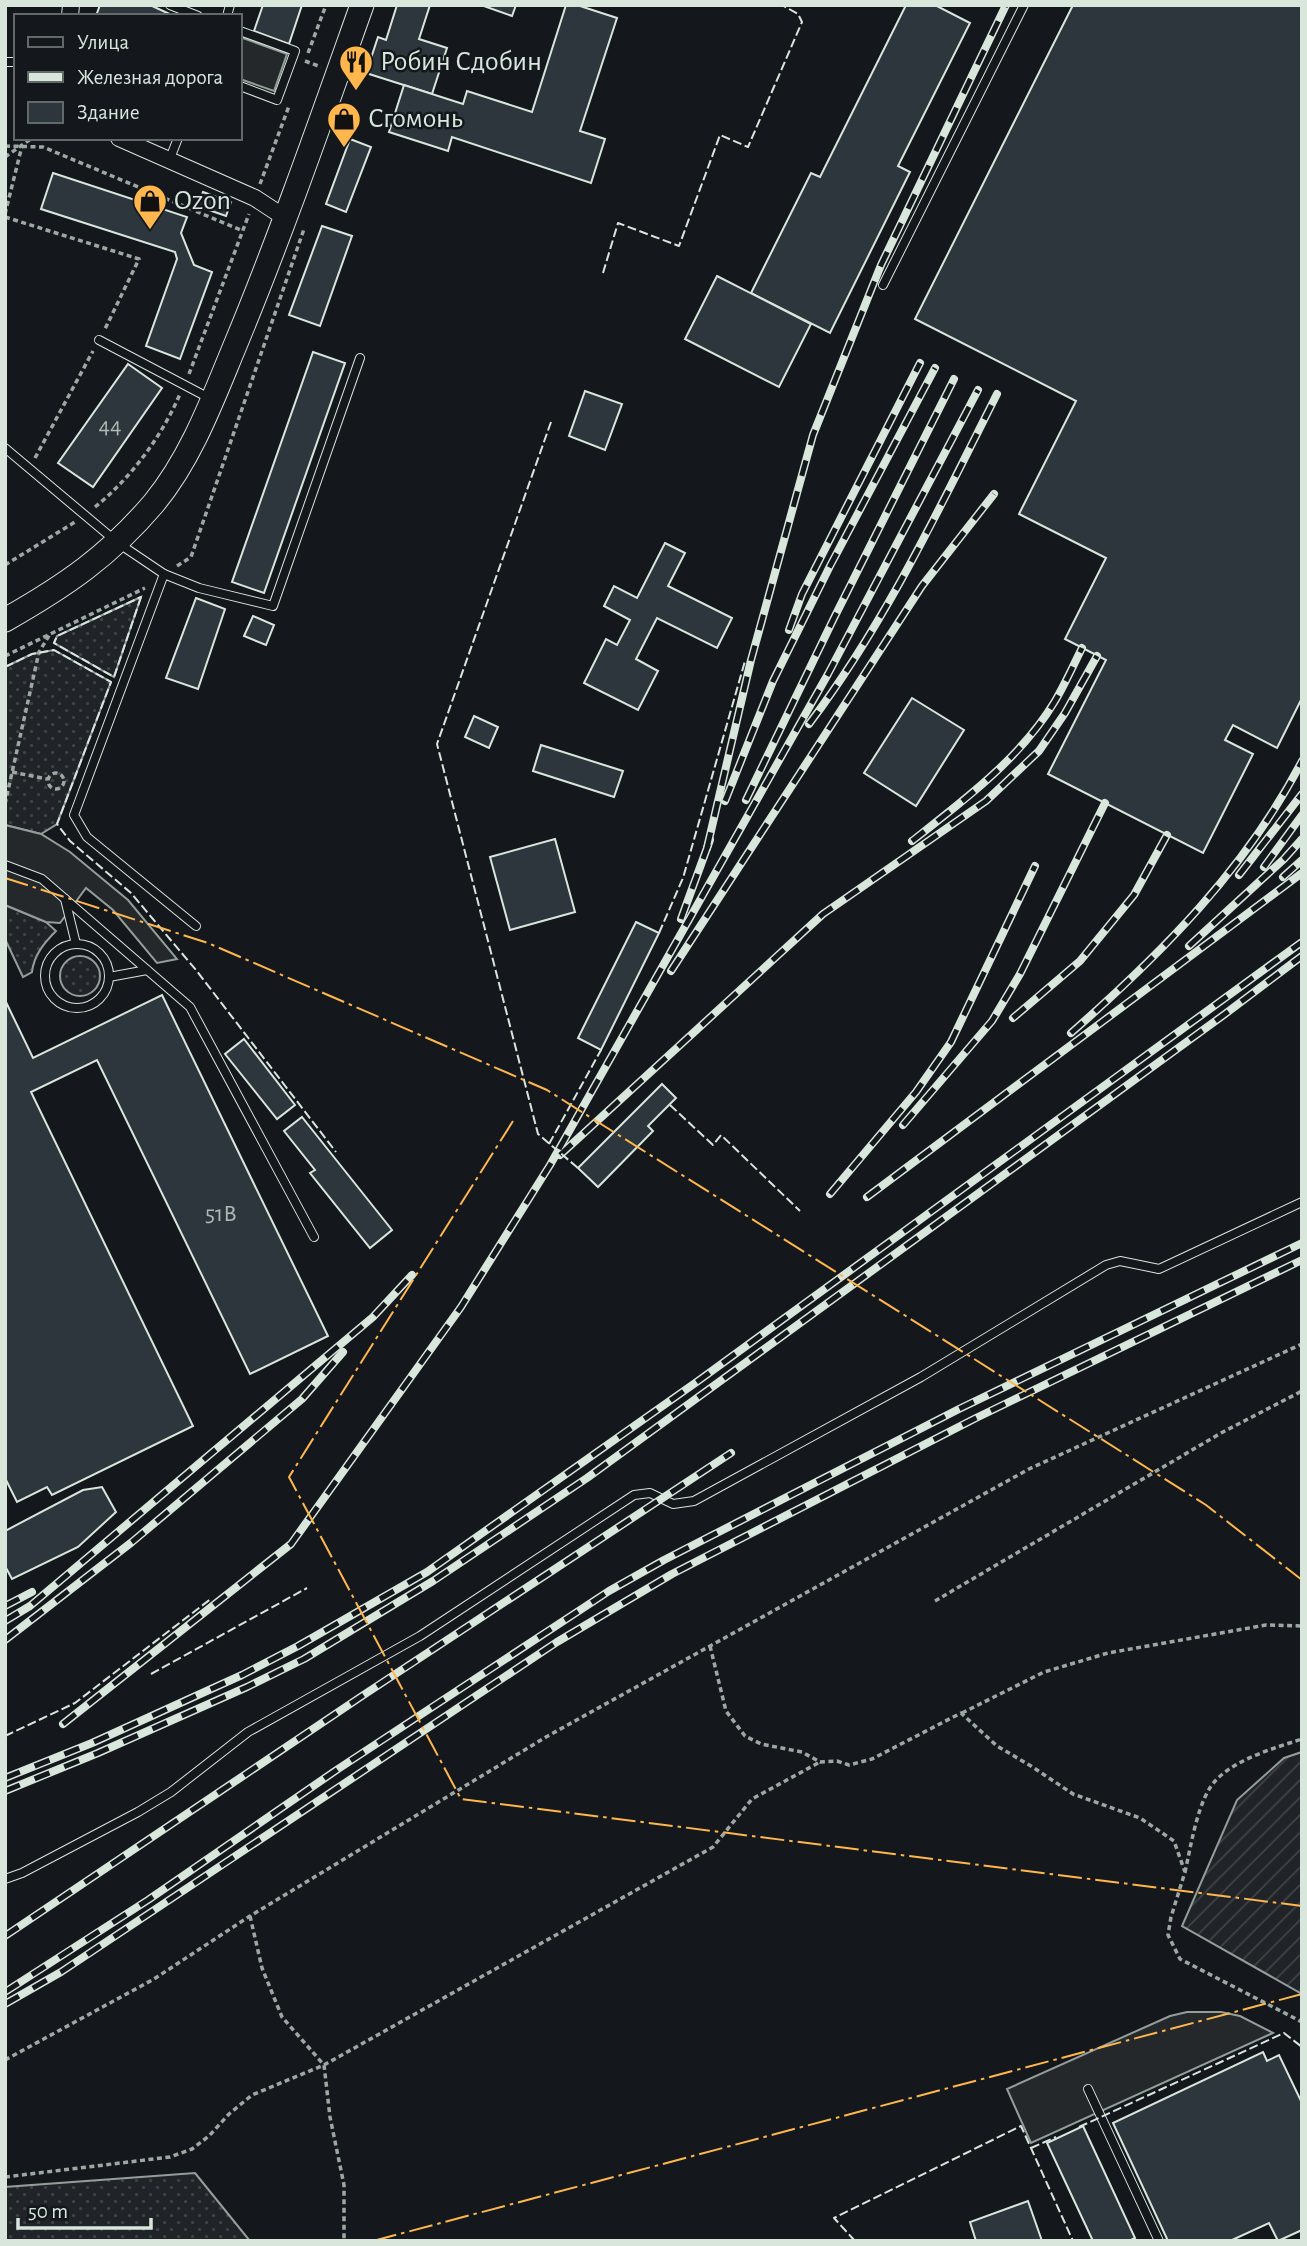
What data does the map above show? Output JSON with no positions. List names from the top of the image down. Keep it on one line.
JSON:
{"places":{"restaurant":["Робин Сдобин"],"shop":["Сгомонь","Ozon"]},"house_numbers":["44","51В"],"legend":["Улица","Железная дорога","Здание"],"scale_bar":"50 m"}
